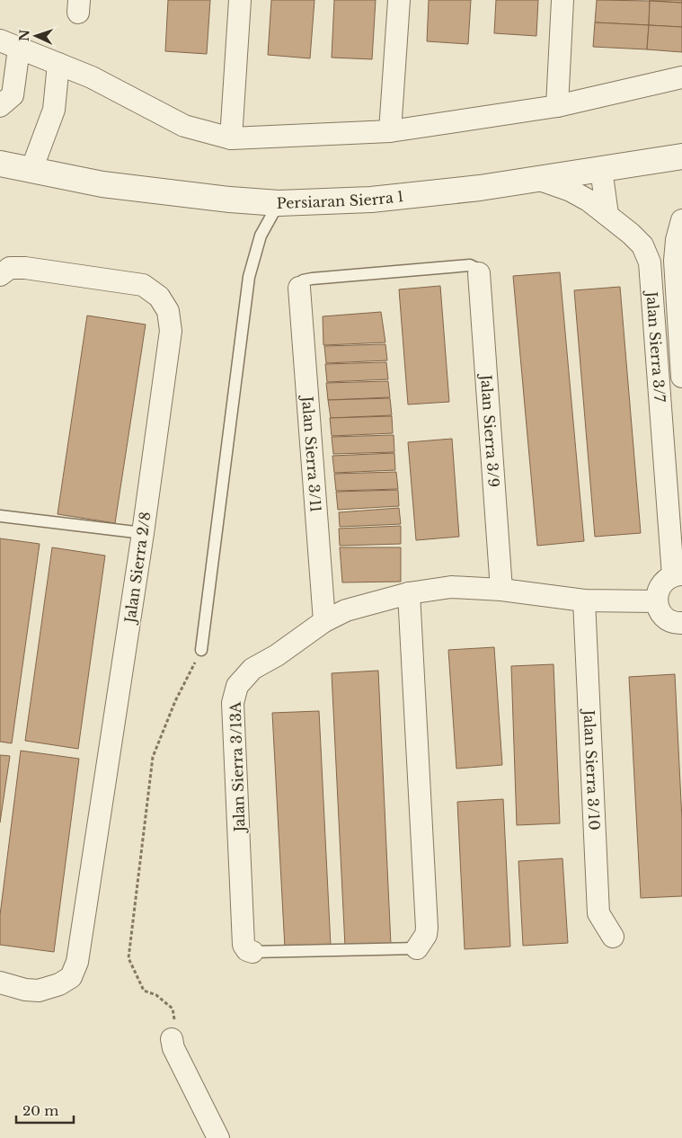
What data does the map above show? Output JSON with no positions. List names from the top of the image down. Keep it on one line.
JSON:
{"streets":{"street":["Persiaran Sierra 1","Jalan Sierra 3/7","Jalan Sierra 3/9","Jalan Sierra 3/11","Jalan Sierra 2/8","Jalan Sierra 3/13A","Jalan Sierra 3/10"]},"crossings":[["Persiaran Sierra 1","Jalan Sierra 3/7"],["Jalan Sierra 3/9","Jalan Sierra 3/13A"],["Jalan Sierra 3/11","Jalan Sierra 3/13A"],["Jalan Sierra 3/13A","Jalan Sierra 3/10"]],"scale_bar":"20 m","north":"left"}
